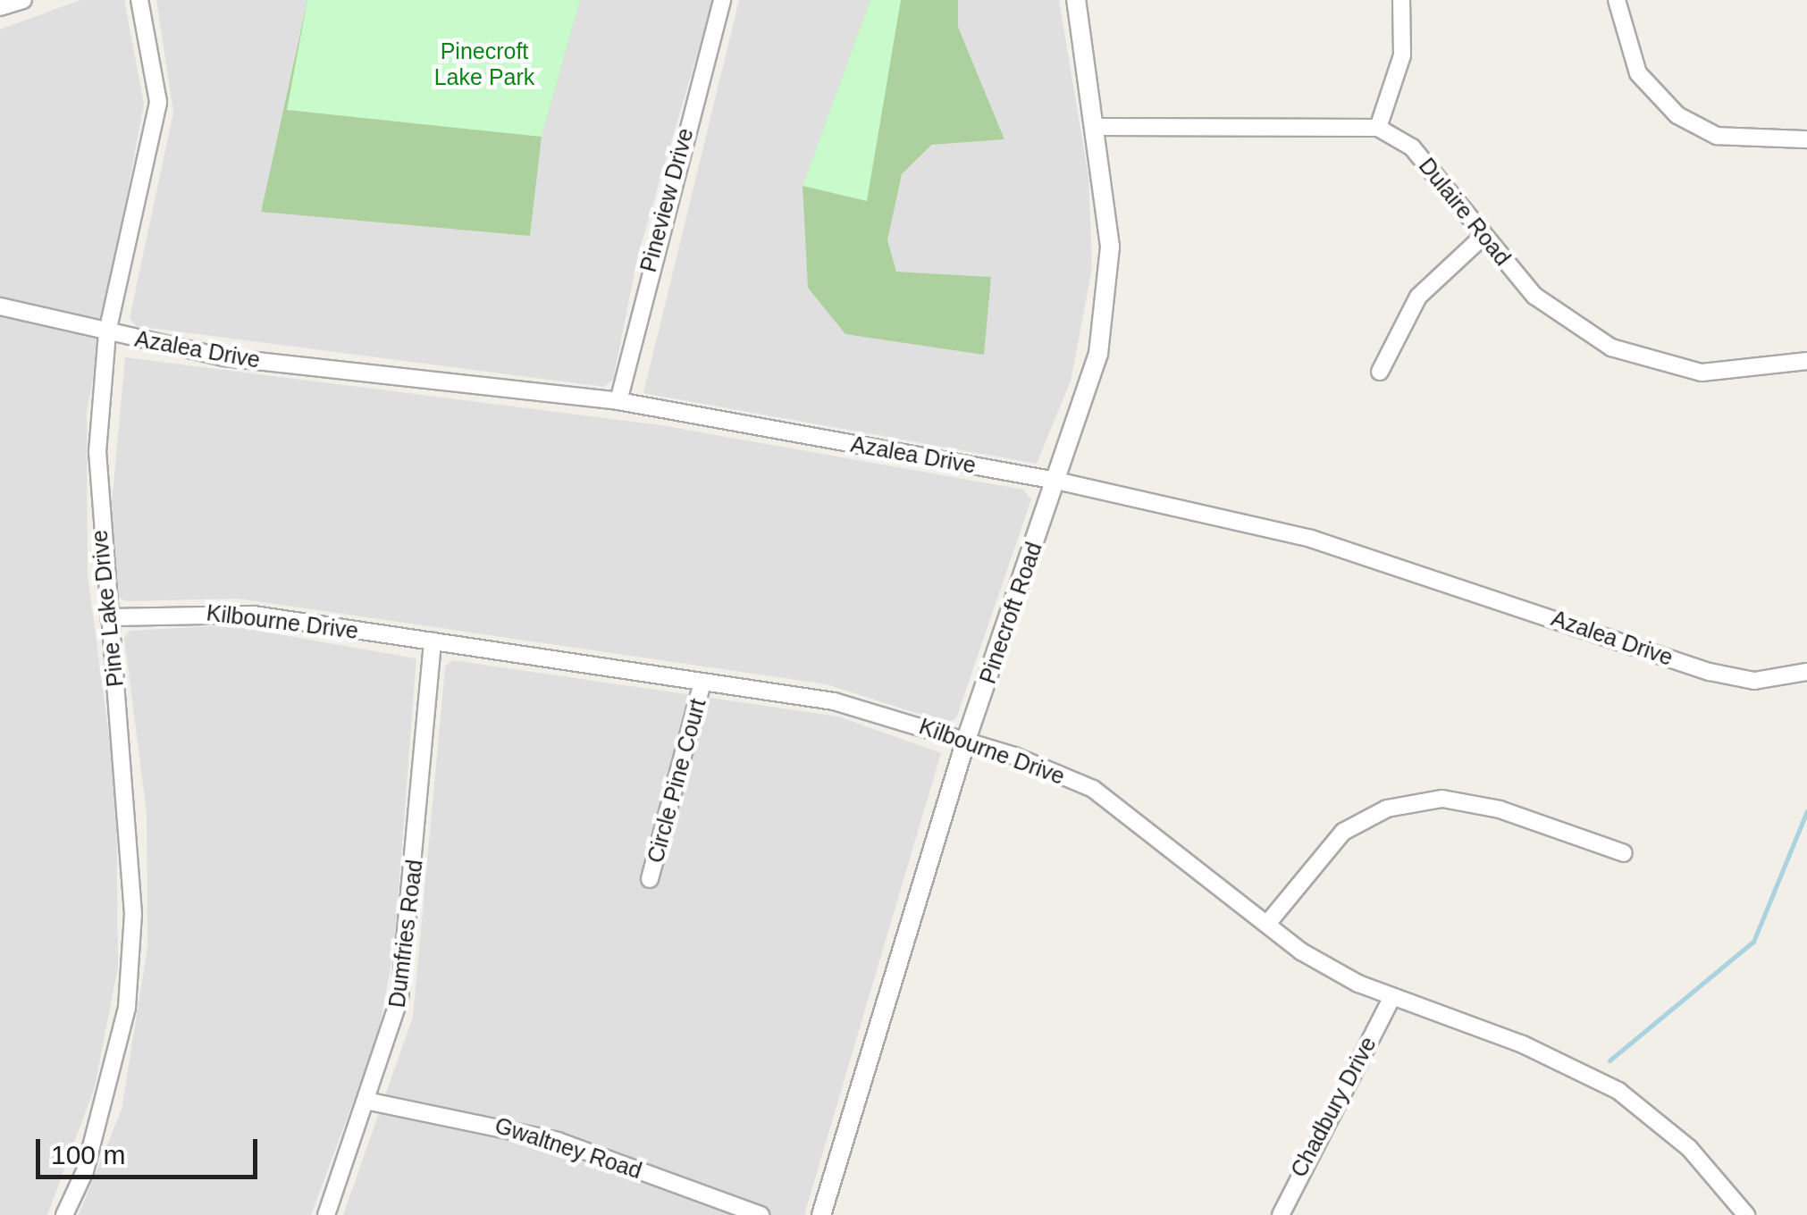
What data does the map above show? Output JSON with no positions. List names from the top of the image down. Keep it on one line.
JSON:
{"streets":{"street":["Pineview Drive","Dulaire Road","Azalea Drive","Pine Lake Drive","Pinecroft Road","Kilbourne Drive","Circle Pine Court","Dumfries Road","Chadbury Drive","Gwaltney Road"]},"crossings":[["Pineview Drive","Azalea Drive"],["Azalea Drive","Pine Lake Drive"],["Azalea Drive","Pinecroft Road"],["Pine Lake Drive","Kilbourne Drive"],["Pinecroft Road","Kilbourne Drive"],["Kilbourne Drive","Circle Pine Court"],["Kilbourne Drive","Dumfries Road"],["Kilbourne Drive","Chadbury Drive"],["Dumfries Road","Gwaltney Road"]],"parks":["Pinecroft Lake Park"],"scale_bar":"100 m"}
